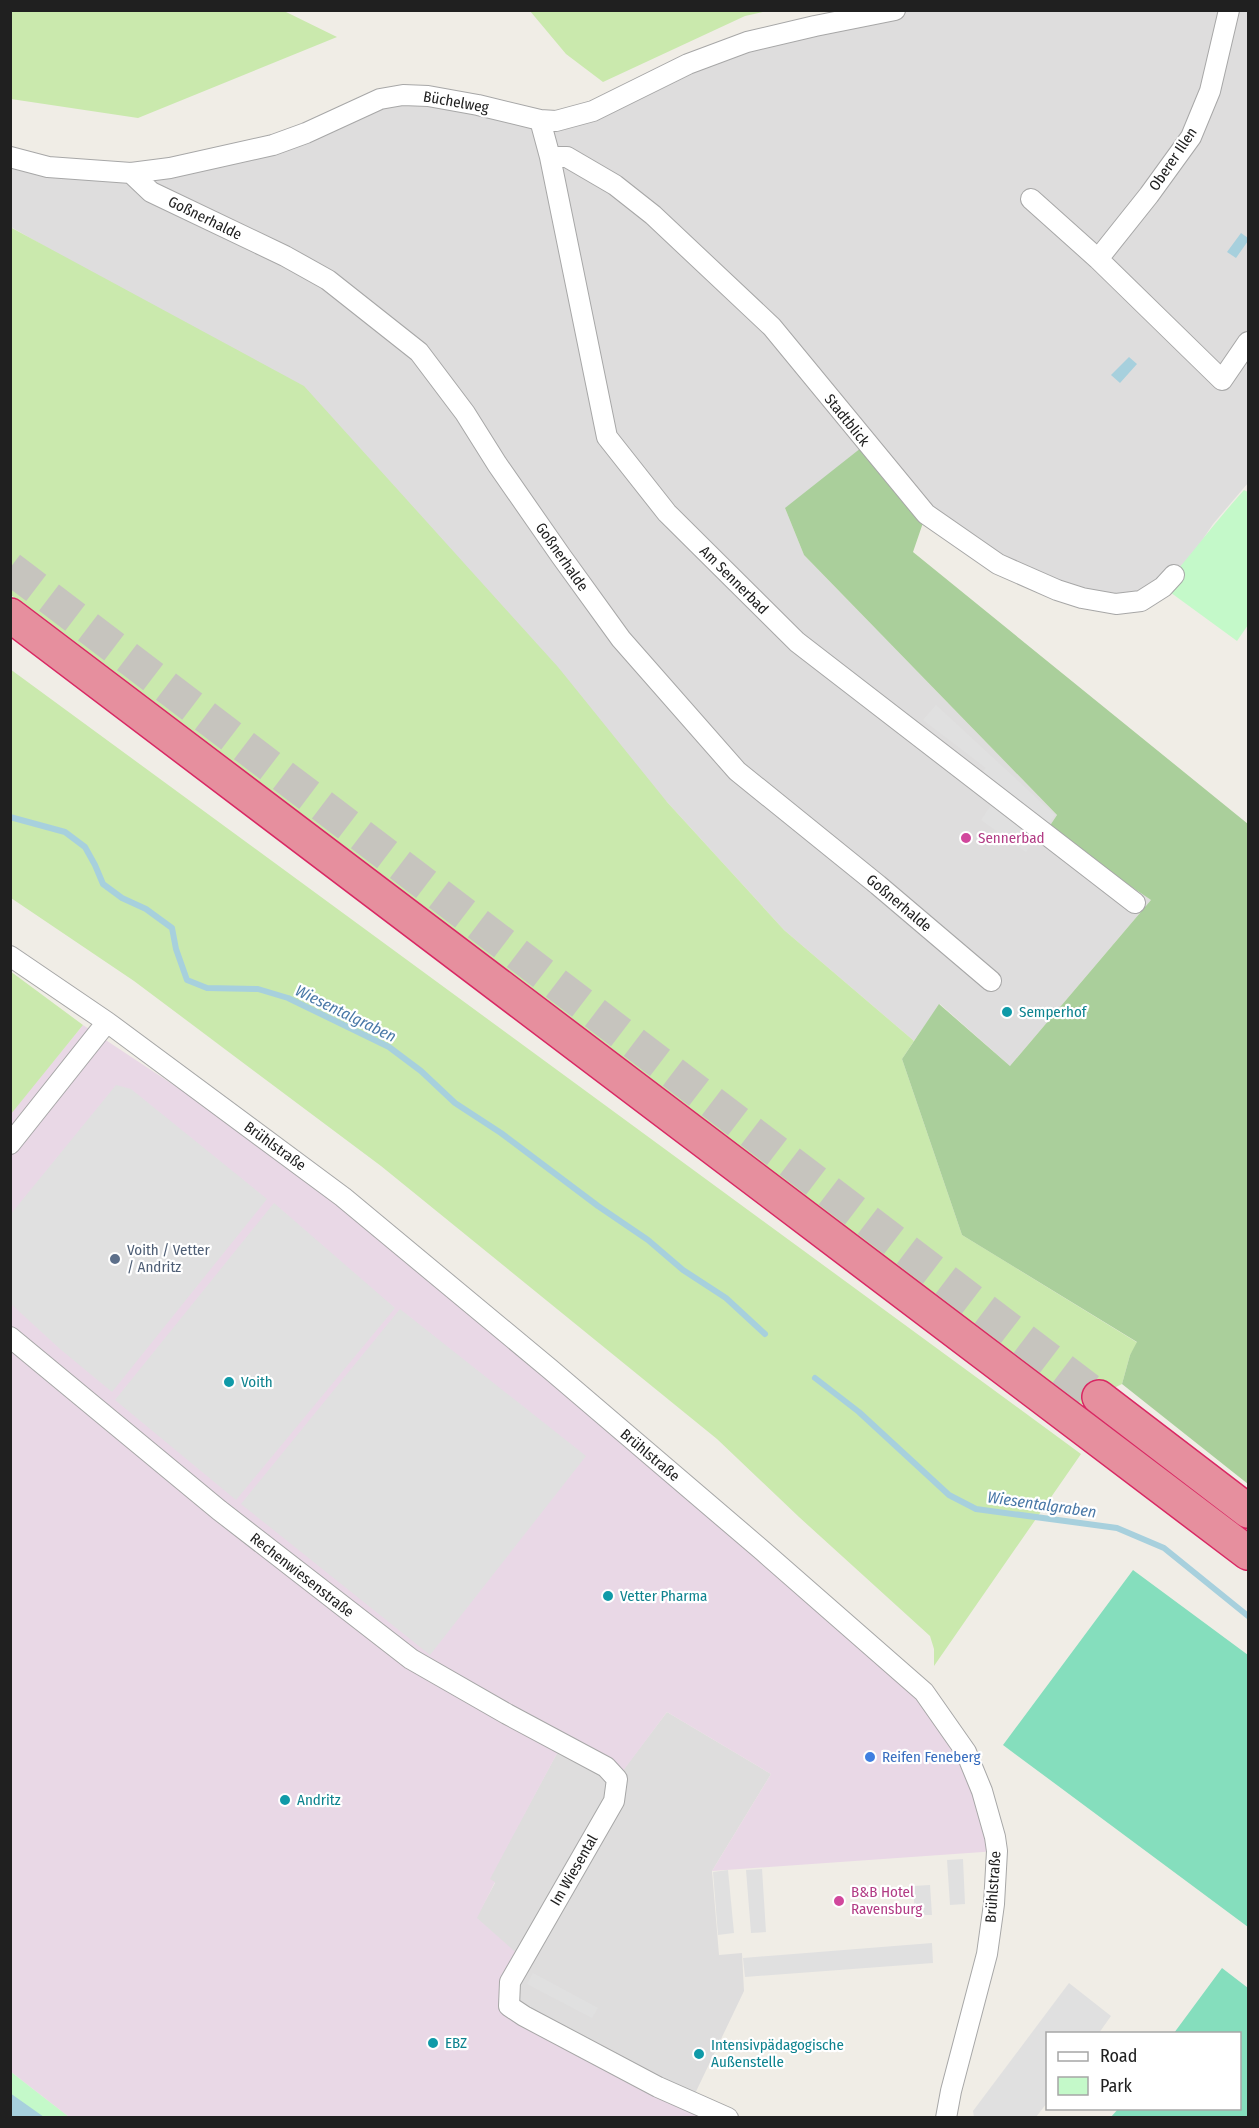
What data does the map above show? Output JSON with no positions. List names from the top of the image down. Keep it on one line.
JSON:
{"streets":{"street":["Büchelweg","Oberer Illen","Goßnerhalde","Stadtblick","Am Sennerbad","Brühlstraße","Rechenwiesenstraße","Im Wiesental"]},"crossings":[["Büchelweg","Goßnerhalde"],["Büchelweg","Am Sennerbad"],["Stadtblick","Am Sennerbad"],["Rechenwiesenstraße","Im Wiesental"]],"water":["Wiesentalgraben"],"places":["Sennerbad","Semperhof","Voith / Vetter / Andritz","Voith","Vetter Pharma","Reifen Feneberg","Andritz","B&B Hotel Ravensburg","EBZ","Intensivpädagogische Außenstelle"],"legend":["Road","Park"]}
